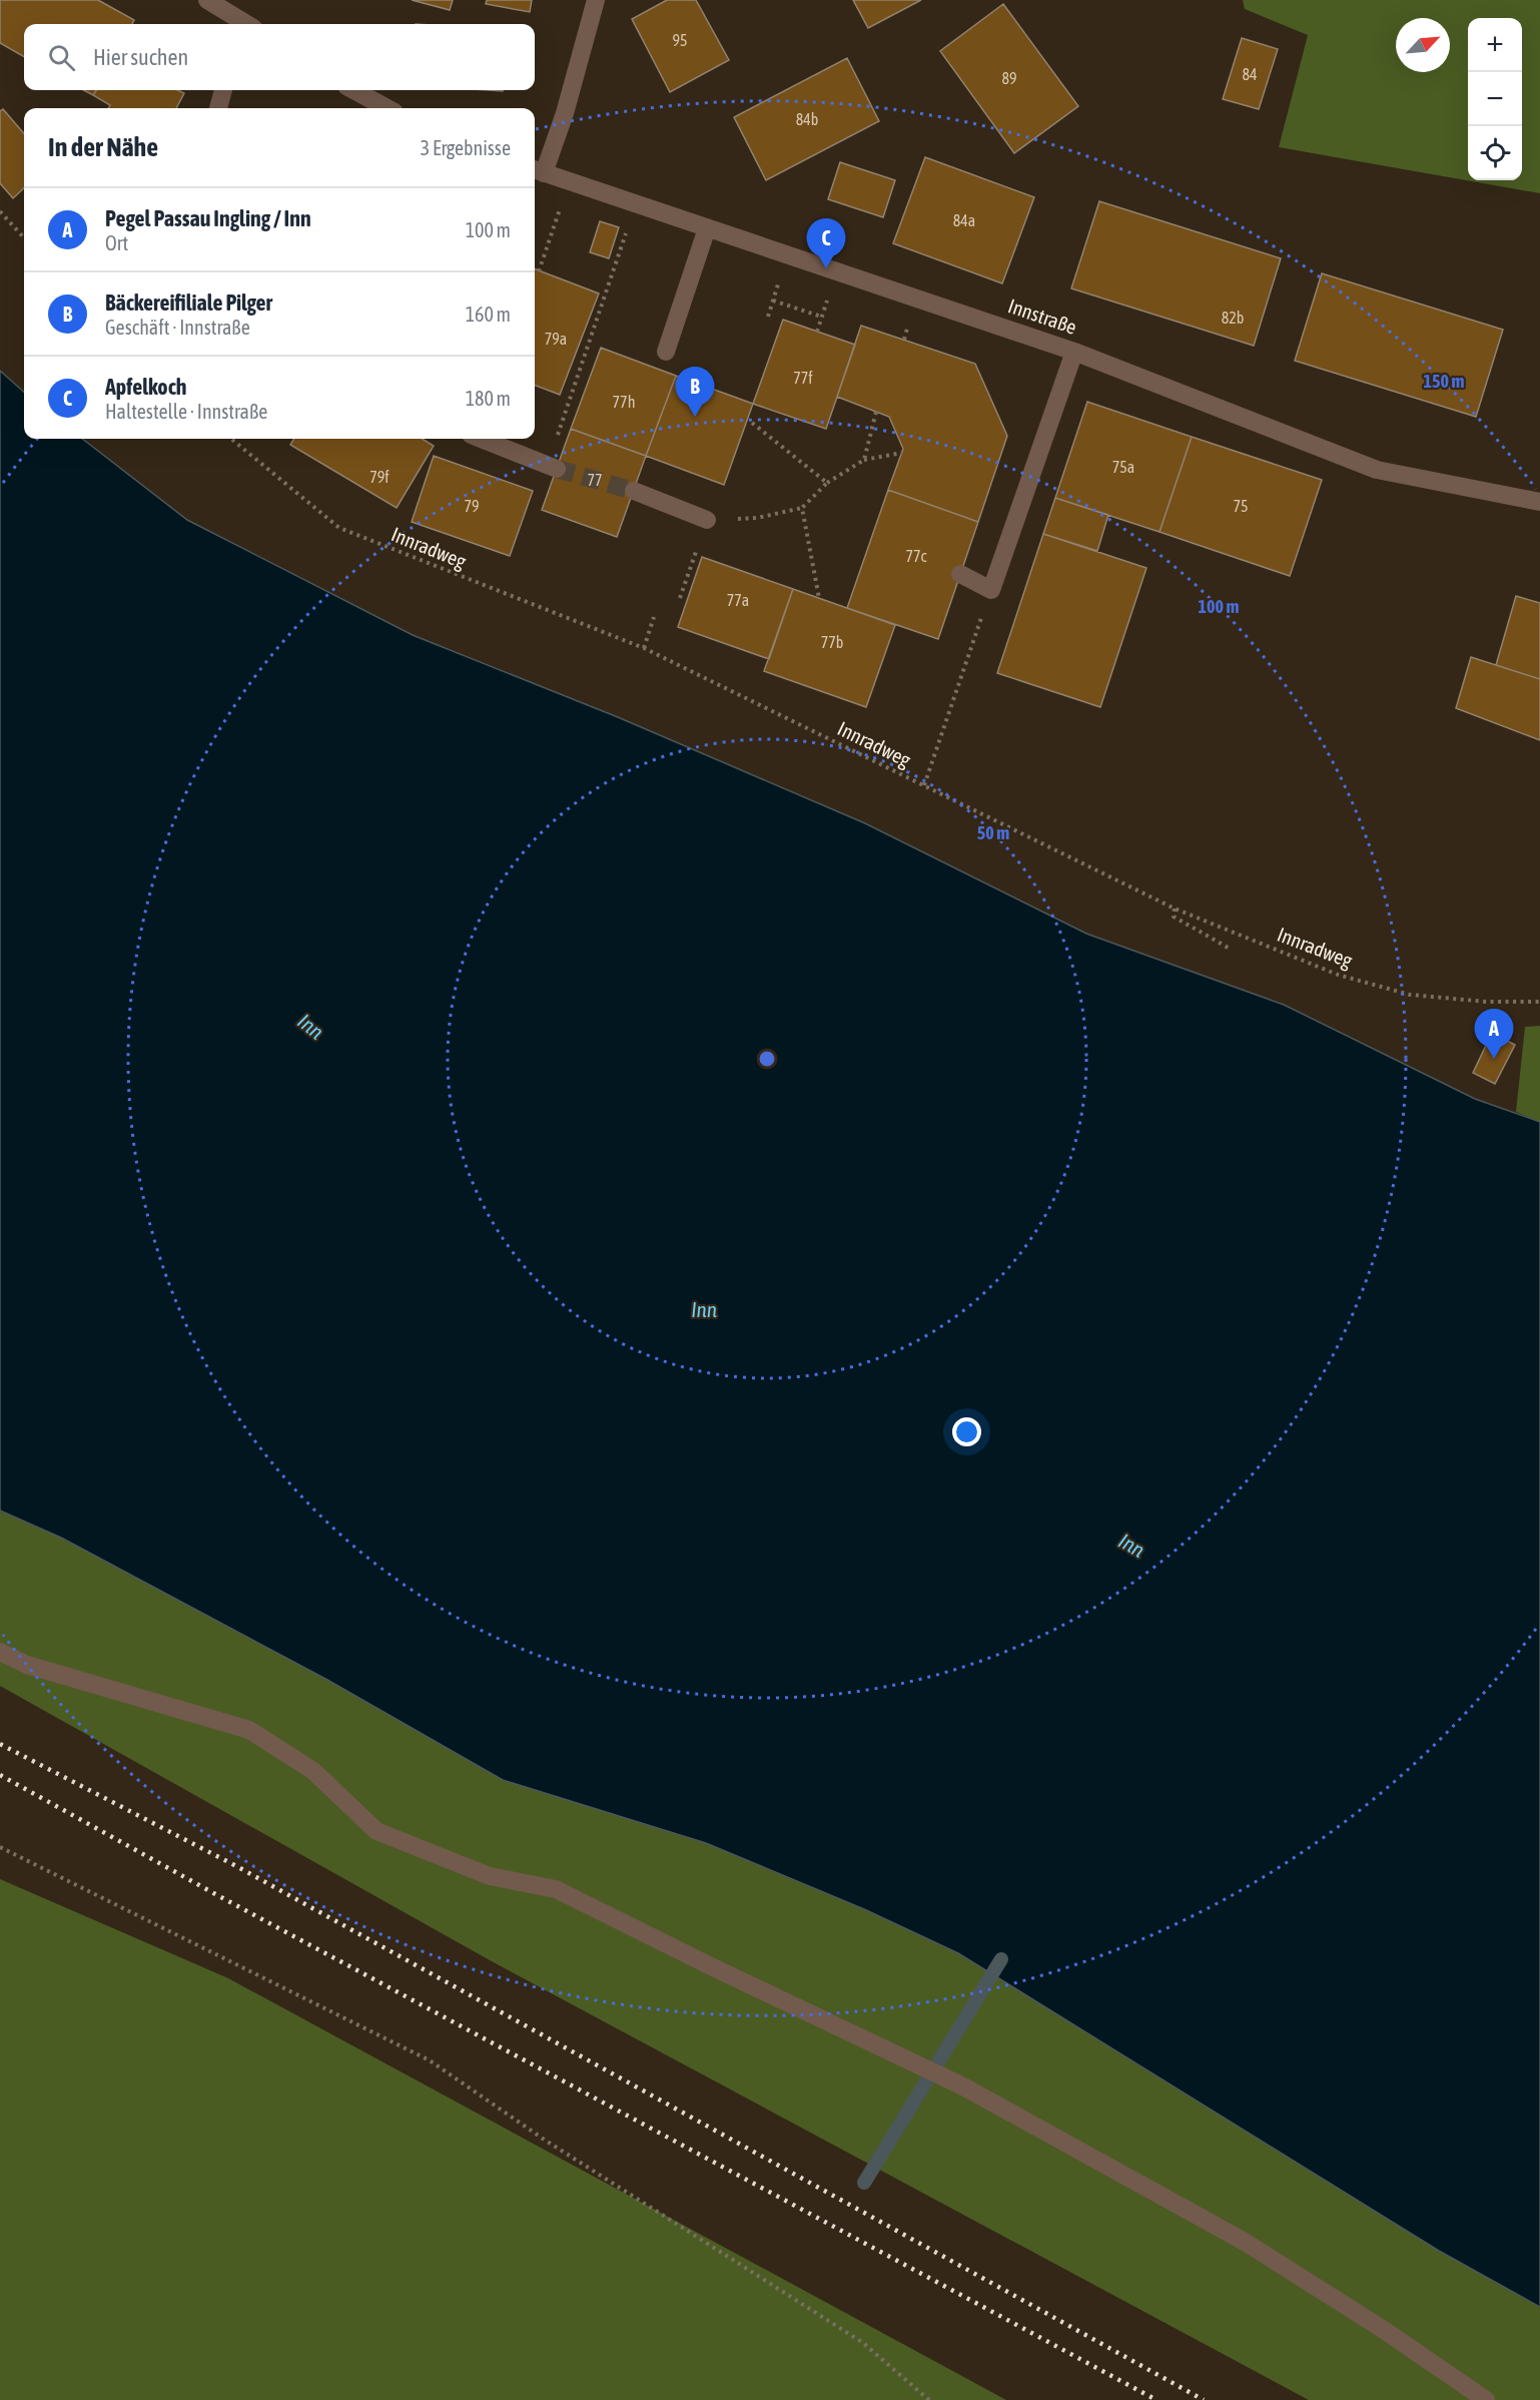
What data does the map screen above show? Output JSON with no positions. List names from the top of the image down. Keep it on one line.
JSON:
{"streets":{"street":["Innstraße"],"path":["Innradweg"]},"water":["Inn"],"house_numbers":["95","84","89","84b","84a","82b","79a","77f","77h","75a","79f","77","79","75","77c","77a","77b"],"north":"top right","page":{"map_buttons":["+","−"],"search":"Hier suchen","heading":["In der Nähe","3 Ergebnisse"],"list":[{"mark":"A","name":"Pegel Passau Ingling / Inn","note":"Ort","value":"100 m"},{"mark":"B","name":"Bäckereifiliale Pilger","note":"Geschäft · Innstraße","value":"160 m"},{"mark":"C","name":"Apfelkoch","note":"Haltestelle · Innstraße","value":"180 m"}],"pins":["C","B","A"]},"rings":["150 m","100 m","50 m"]}
